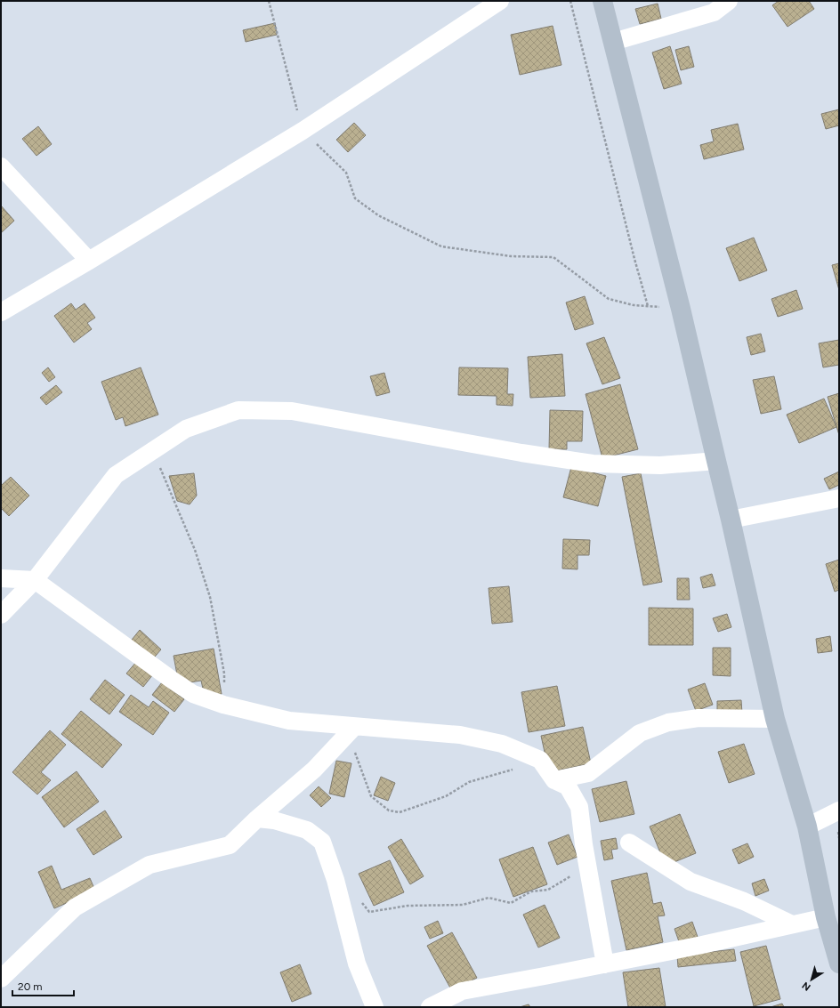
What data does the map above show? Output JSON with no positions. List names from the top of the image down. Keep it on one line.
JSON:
{"scale_bar":"20 m","north":"bottom left"}
